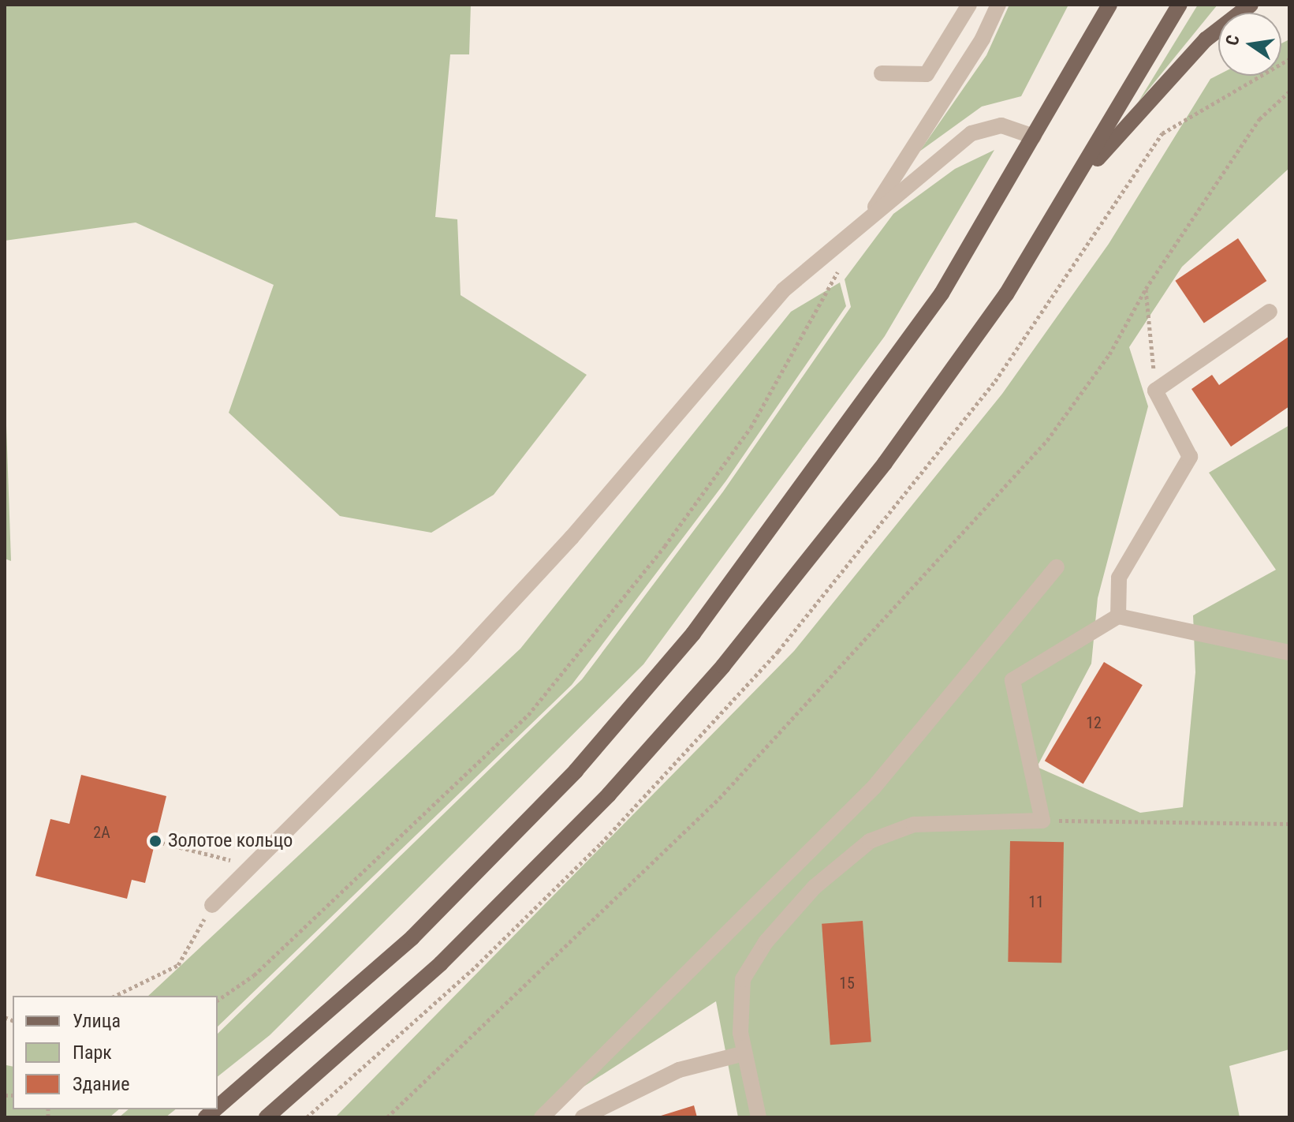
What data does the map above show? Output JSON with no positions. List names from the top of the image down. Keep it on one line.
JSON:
{"places":["Золотое кольцо"],"house_numbers":["12","2А","11","15"],"legend":["Улица","Парк","Здание"],"north":"left"}
